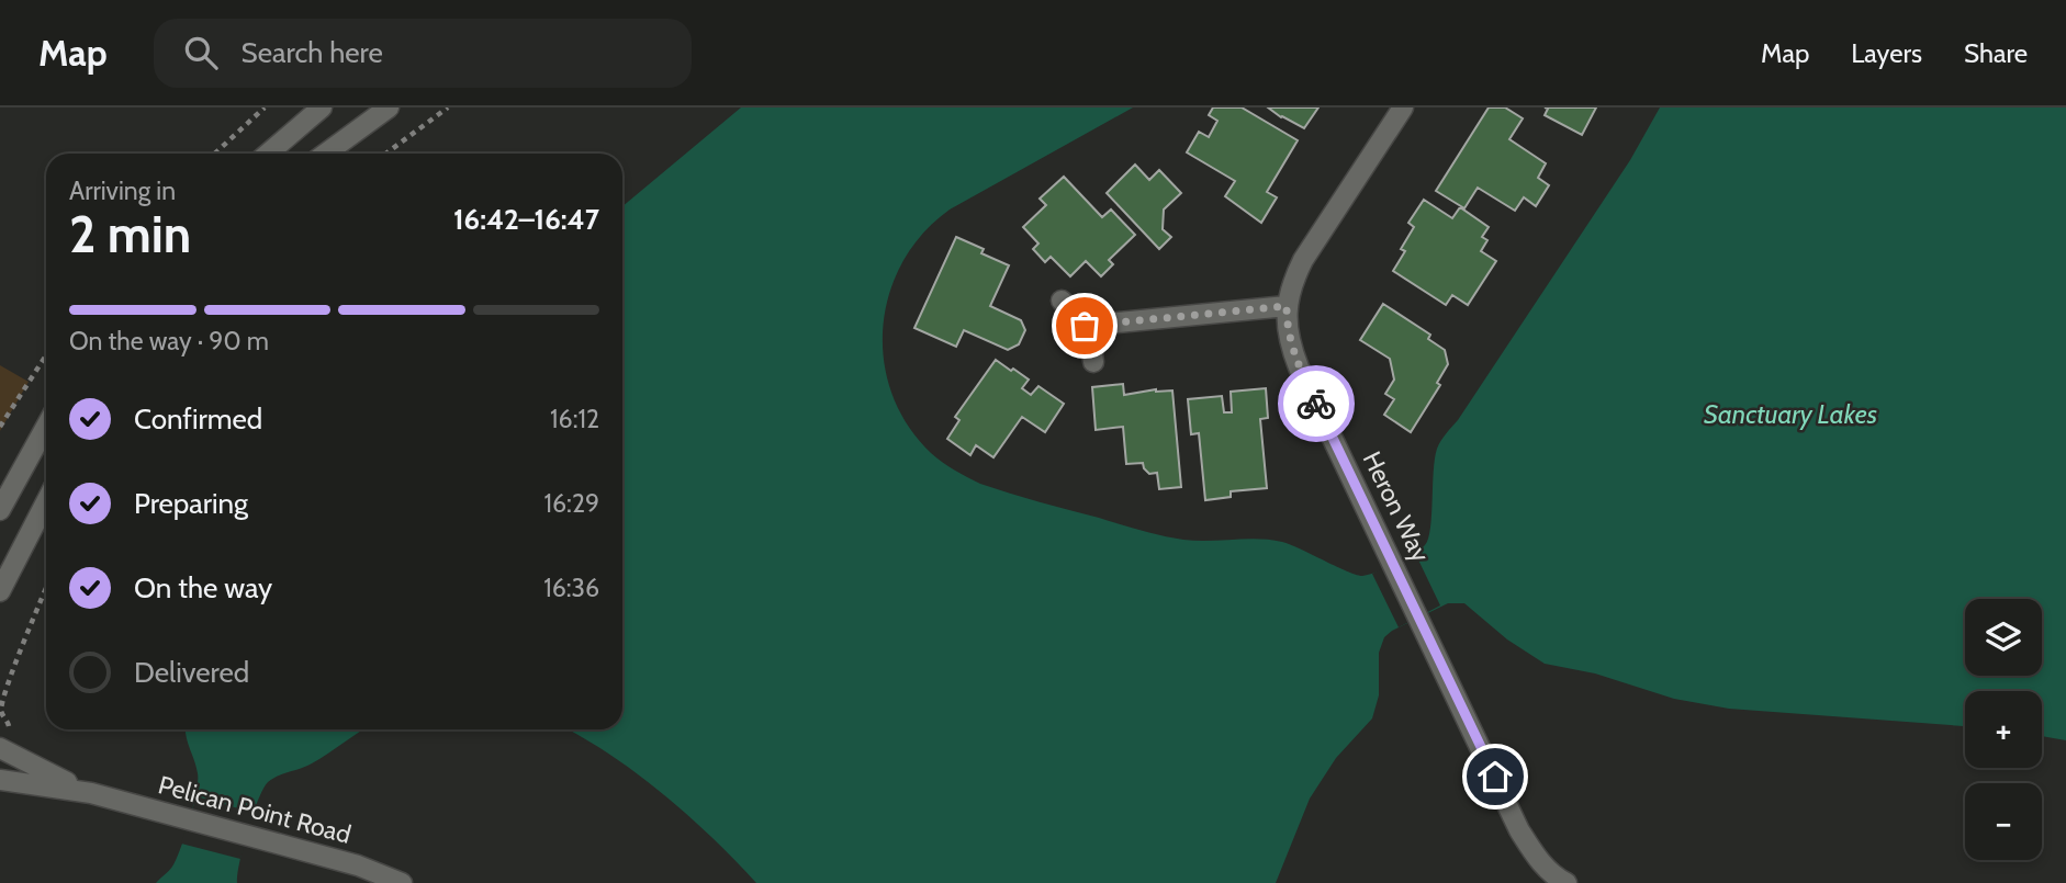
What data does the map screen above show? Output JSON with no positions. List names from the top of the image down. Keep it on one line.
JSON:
{"streets":{"street":["Heron Way","Pelican Point Road"]},"water":["Sanctuary Lakes"],"page":{"header":"Map","search":"Search here","nav":["Map","Layers","Share"],"heading":["2 min","Arriving in","16:42–16:47"],"bar":"On the way · 90 m","list":[["Confirmed","16:12"],["Preparing","16:29"],["On the way","16:36"],"Delivered"],"map_buttons":["+","−"]}}
